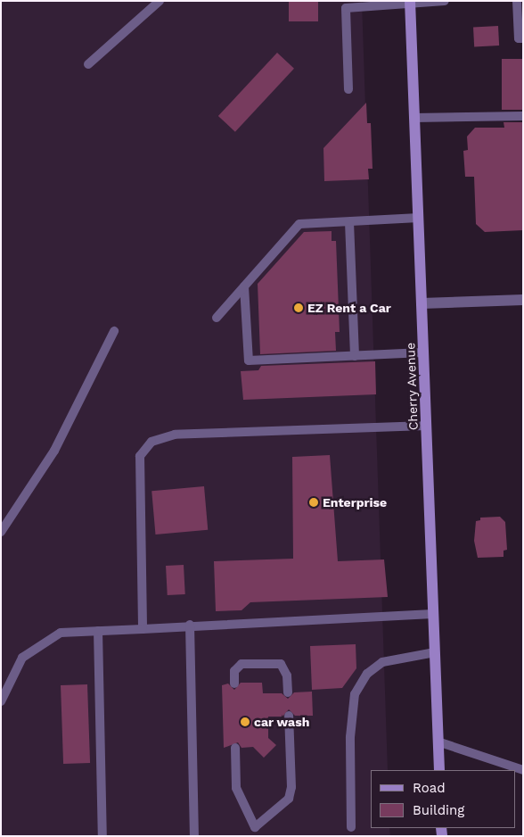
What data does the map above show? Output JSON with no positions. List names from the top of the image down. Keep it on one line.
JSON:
{"streets":{"main road":["Cherry Avenue"]},"places":["EZ Rent a Car","Enterprise","car wash"],"legend":["Road","Building"]}
